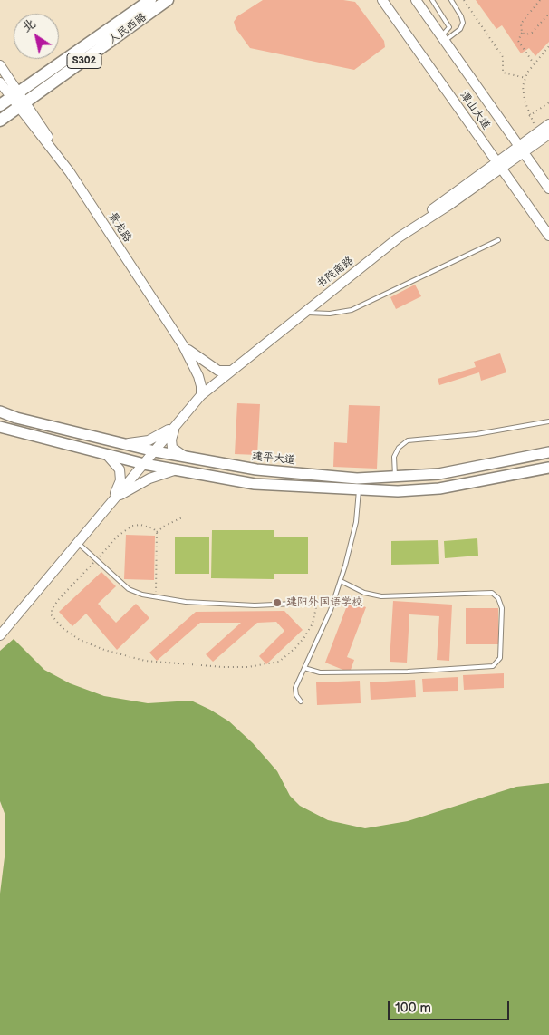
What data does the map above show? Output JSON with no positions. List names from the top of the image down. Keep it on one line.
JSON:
{"streets":{"highway":["人民西路","S302"],"main road":["潭山大道","景龙路","书院南路","建平大道"]},"crossings":[["人民西路","景龙路"],["潭山大道","书院南路"],["景龙路","书院南路"],["书院南路","建平大道"]],"places":["建阳外国语学校"],"scale_bar":"100 m","north":"top left"}
